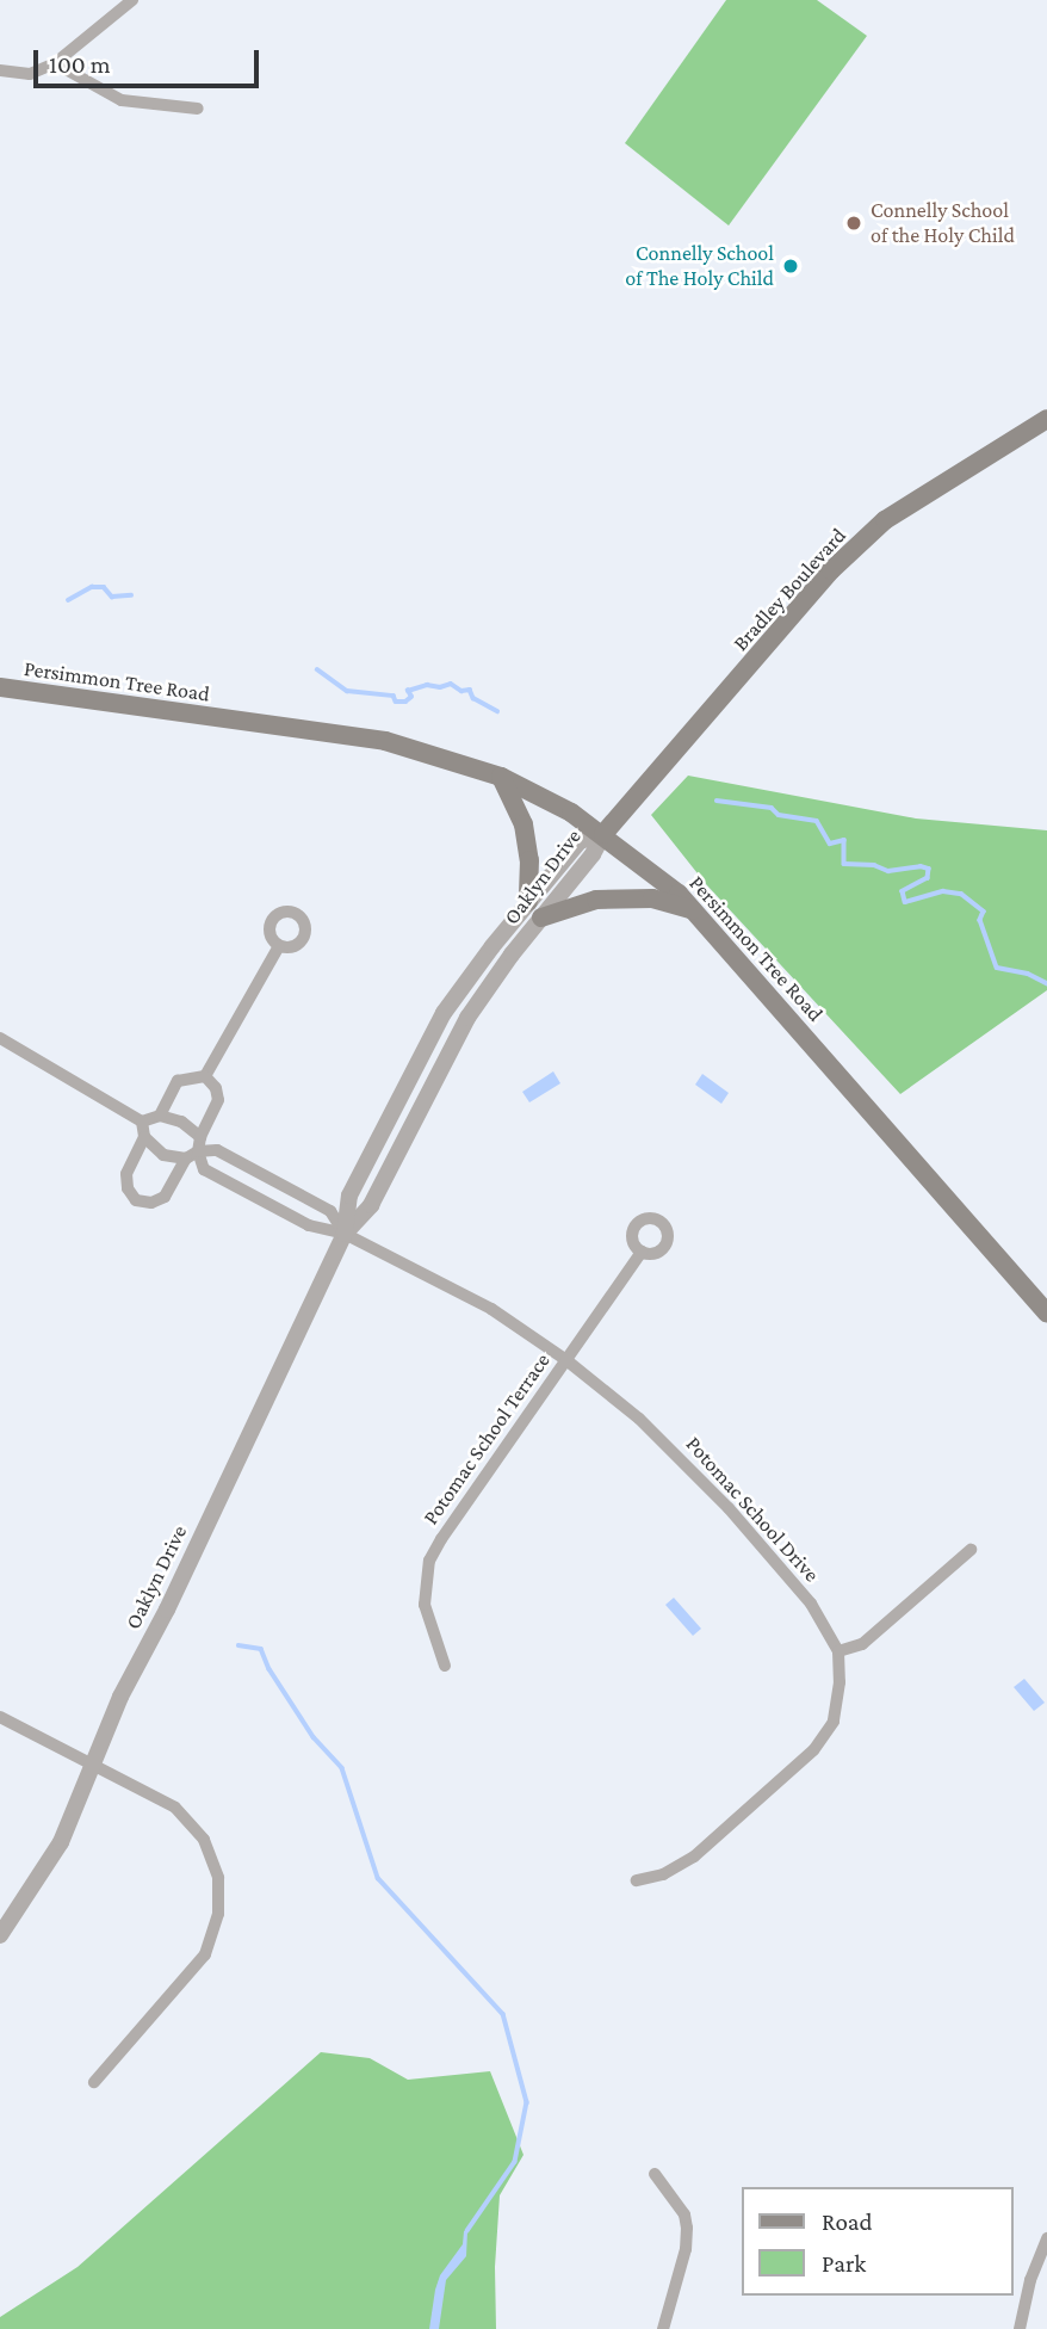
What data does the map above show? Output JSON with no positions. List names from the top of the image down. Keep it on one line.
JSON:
{"streets":{"main road":["Bradley Boulevard","Persimmon Tree Road"],"street":["Oaklyn Drive","Potomac School Terrace","Potomac School Drive"]},"crossings":[["Bradley Boulevard","Persimmon Tree Road"],["Bradley Boulevard","Oaklyn Drive"],["Persimmon Tree Road","Oaklyn Drive"],["Oaklyn Drive","Potomac School Drive"],["Potomac School Terrace","Potomac School Drive"]],"places":["Connelly School of the Holy Child","Connelly School of The Holy Child"],"legend":["Road","Park"],"scale_bar":"100 m"}
